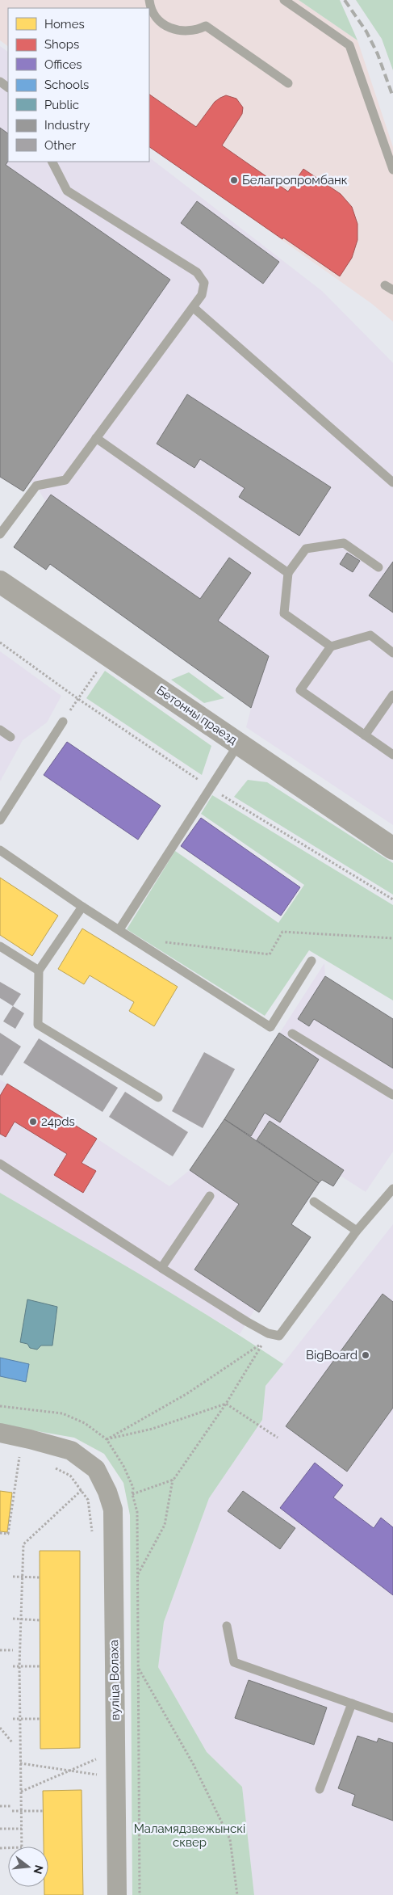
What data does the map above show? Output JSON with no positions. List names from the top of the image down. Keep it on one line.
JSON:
{"streets":{"street":["Бетонны праезд","вуліца Волаха"]},"parks":["Маламядзвежынскі сквер"],"places":["Белагропромбанк","24pds","BigBoard"],"legend":["Homes","Shops","Offices","Schools","Public","Industry","Other"],"north":"right"}
